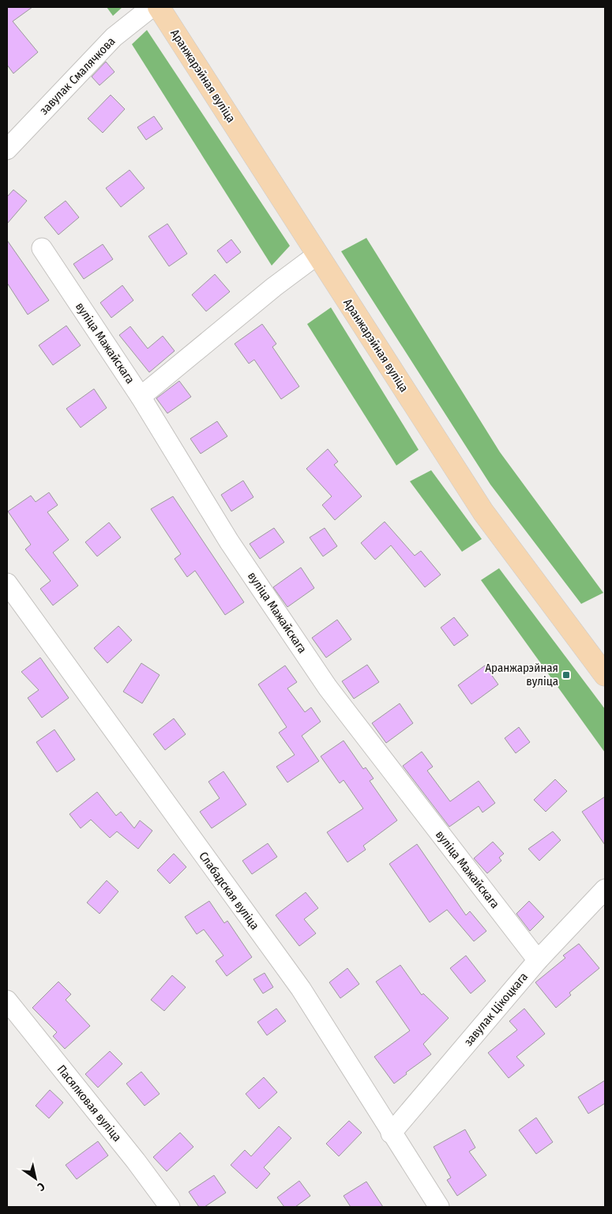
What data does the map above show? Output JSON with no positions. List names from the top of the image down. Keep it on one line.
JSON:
{"streets":{"main road":["Аранжарэйная вуліца"],"street":["завулак Смалячкова","вуліца Мажайскага","Слабадская вуліца","завулак Цікоцкага","Пасялковая вуліца"]},"crossings":[["вуліца Мажайскага","завулак Цікоцкага"],["Слабадская вуліца","завулак Цікоцкага"]],"places":{"transit":["Аранжарэйная вуліца"]},"north":"bottom right"}
